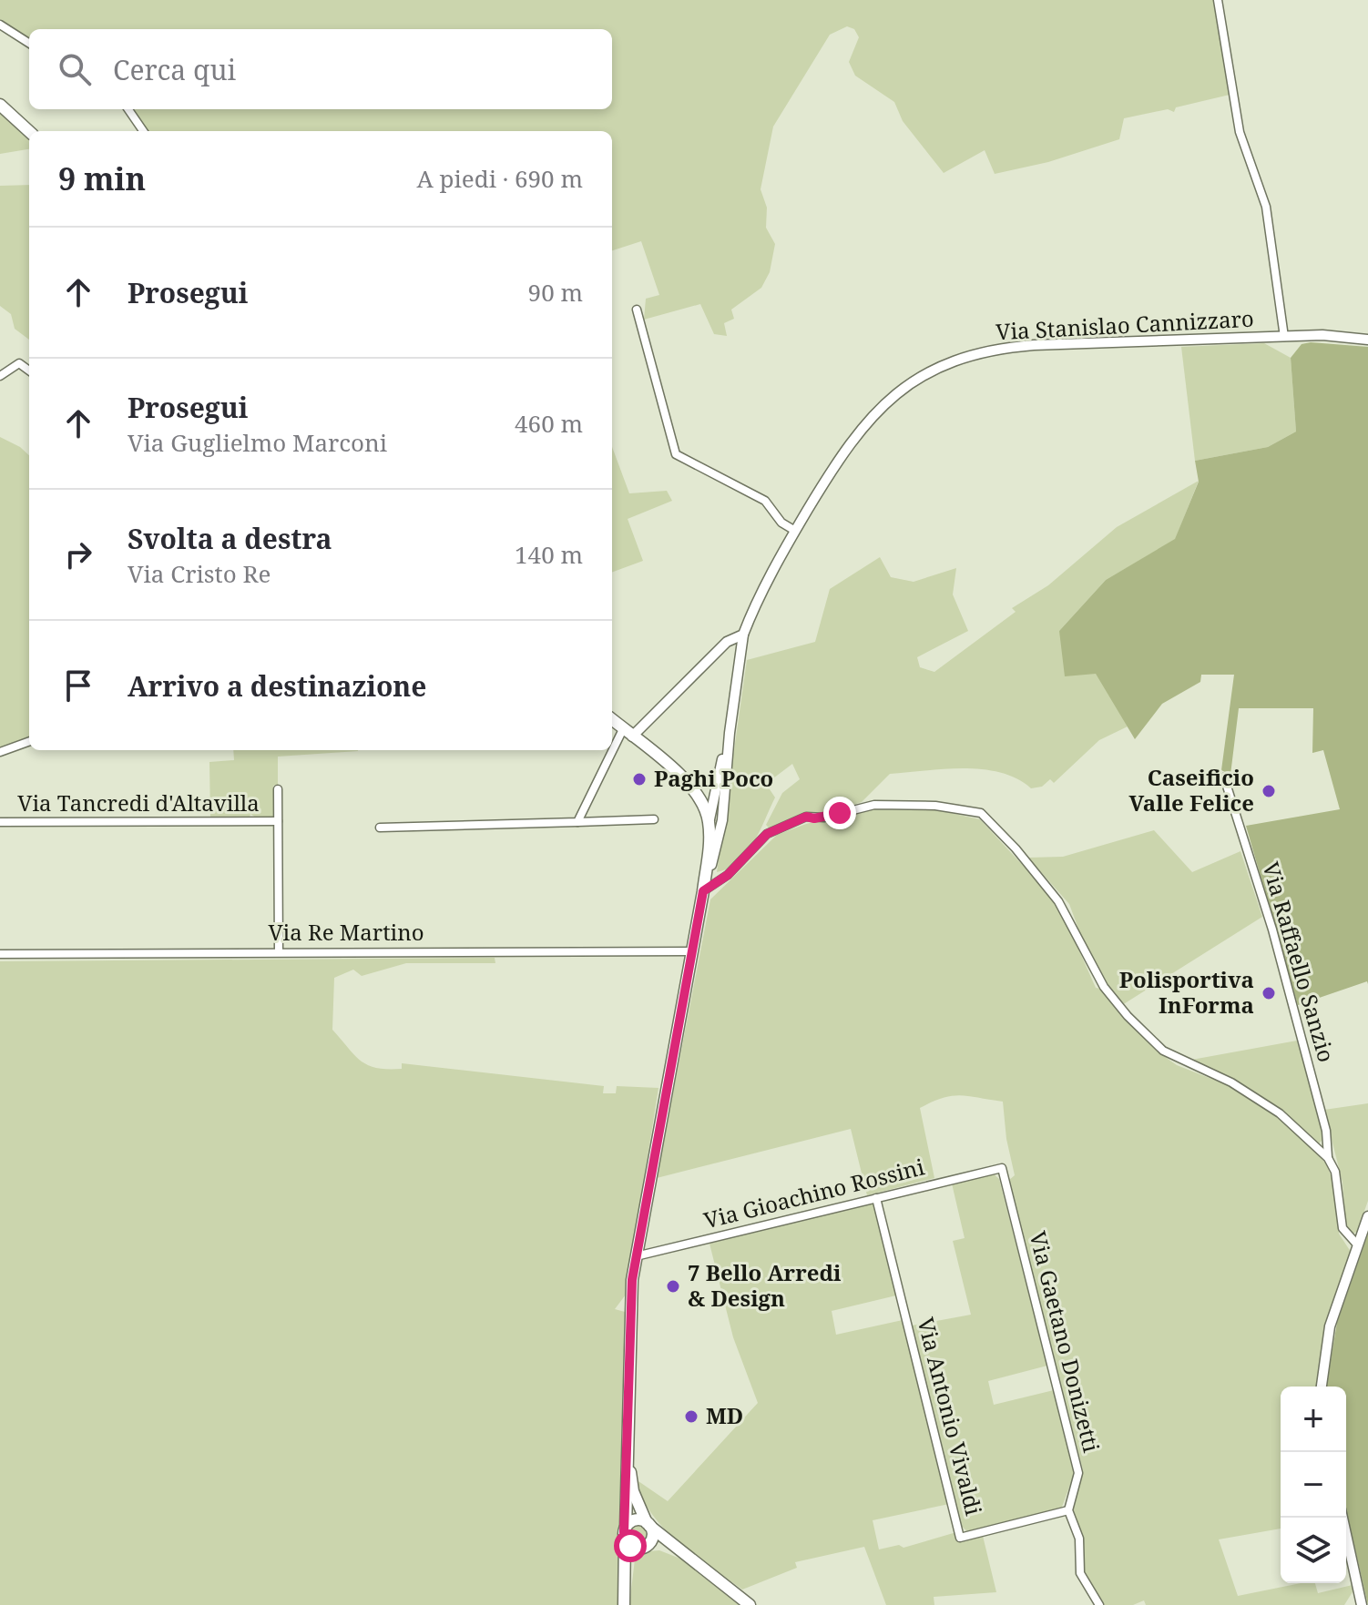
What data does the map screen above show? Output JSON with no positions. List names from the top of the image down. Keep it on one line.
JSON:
{"streets":{"street":["Via Stanislao Cannizzaro","Via Tancredi d'Altavilla","Via Re Martino","Via Raffaello Sanzio","Via Gioachino Rossini","Via Gaetano Donizetti","Via Antonio Vivaldi"]},"crossings":[["Via Gioachino Rossini","Via Gaetano Donizetti"],["Via Gioachino Rossini","Via Antonio Vivaldi"],["Via Gaetano Donizetti","Via Antonio Vivaldi"]],"places":["Paghi Poco","Caseificio Valle Felice","Polisportiva InForma","7 Bello Arredi & Design","MD"],"page":{"search":"Cerca qui","heading":["9 min","A piedi · 690 m"],"list":[["Prosegui","90 m"],["Prosegui","Via Guglielmo Marconi","460 m"],["Svolta a destra","Via Cristo Re","140 m"],"Arrivo a destinazione"],"map_buttons":["+","−"]}}
